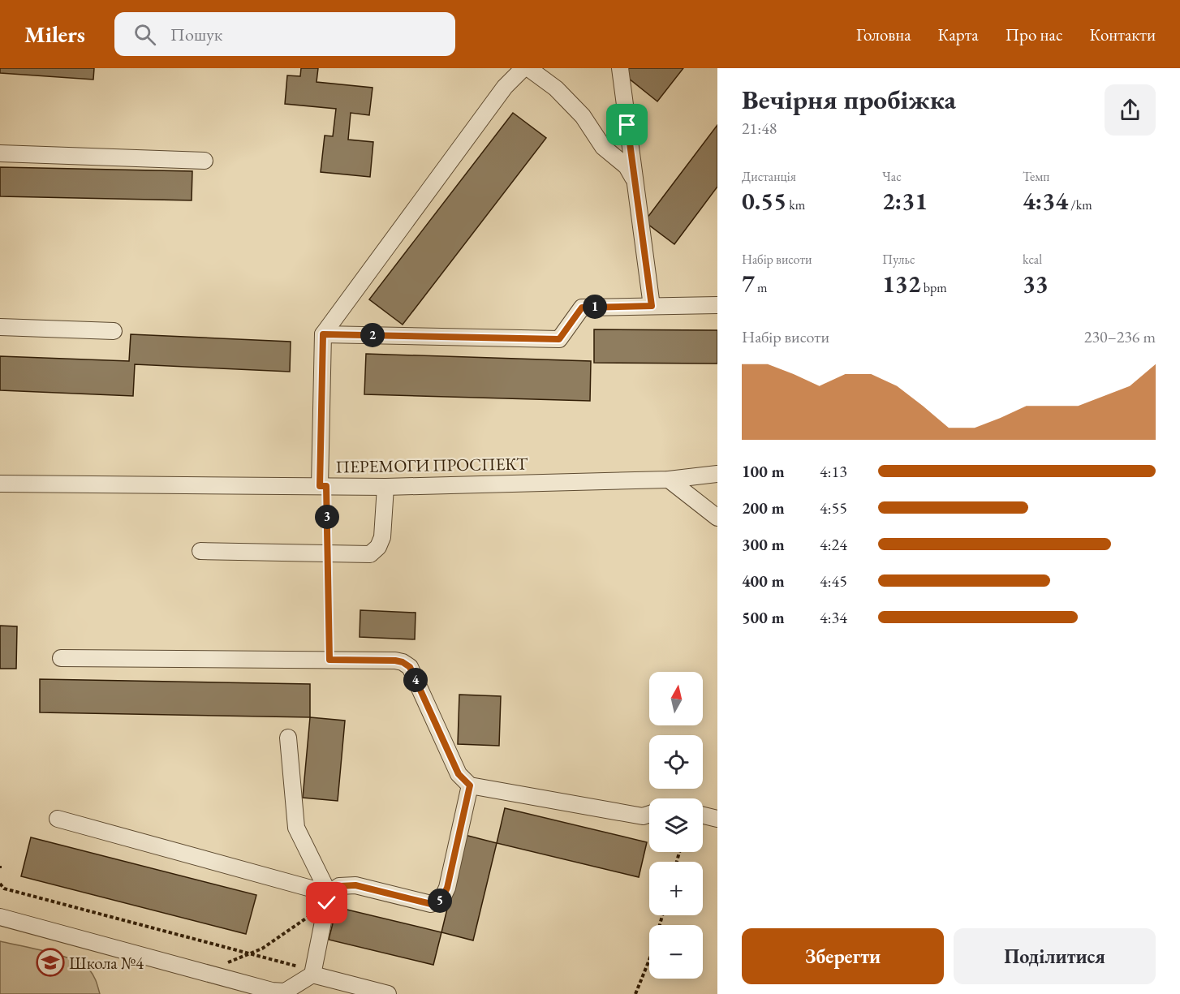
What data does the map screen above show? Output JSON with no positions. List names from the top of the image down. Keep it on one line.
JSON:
{"streets":{"street":["ПЕРЕМОГИ ПРОСПЕКТ"]},"places":{"school or university":["Школа №4"]},"north":"top","page":{"header":"Milers","search":"Пошук","nav":["Головна","Карта","Про нас","Контакти"],"heading":["Вечірня пробіжка","21:48"],"stats":[["Дистанція","0.55 km"],["Час","2:31"],["Темп","4:34 /km"],["Набір висоти","7 m"],["Пульс","132 bpm"],["kcal","33"]],"pins":["1","2","3","4","5"],"chart":["Набір висоти","230–236 m"],"list":[{"name":"100 m","note":"4:13"},{"name":"200 m","note":"4:55"},{"name":"300 m","note":"4:24"},{"name":"400 m","note":"4:45"},{"name":"500 m","note":"4:34"}],"map_buttons":["+","−"],"buttons":["Зберегти","Поділитися"]}}
